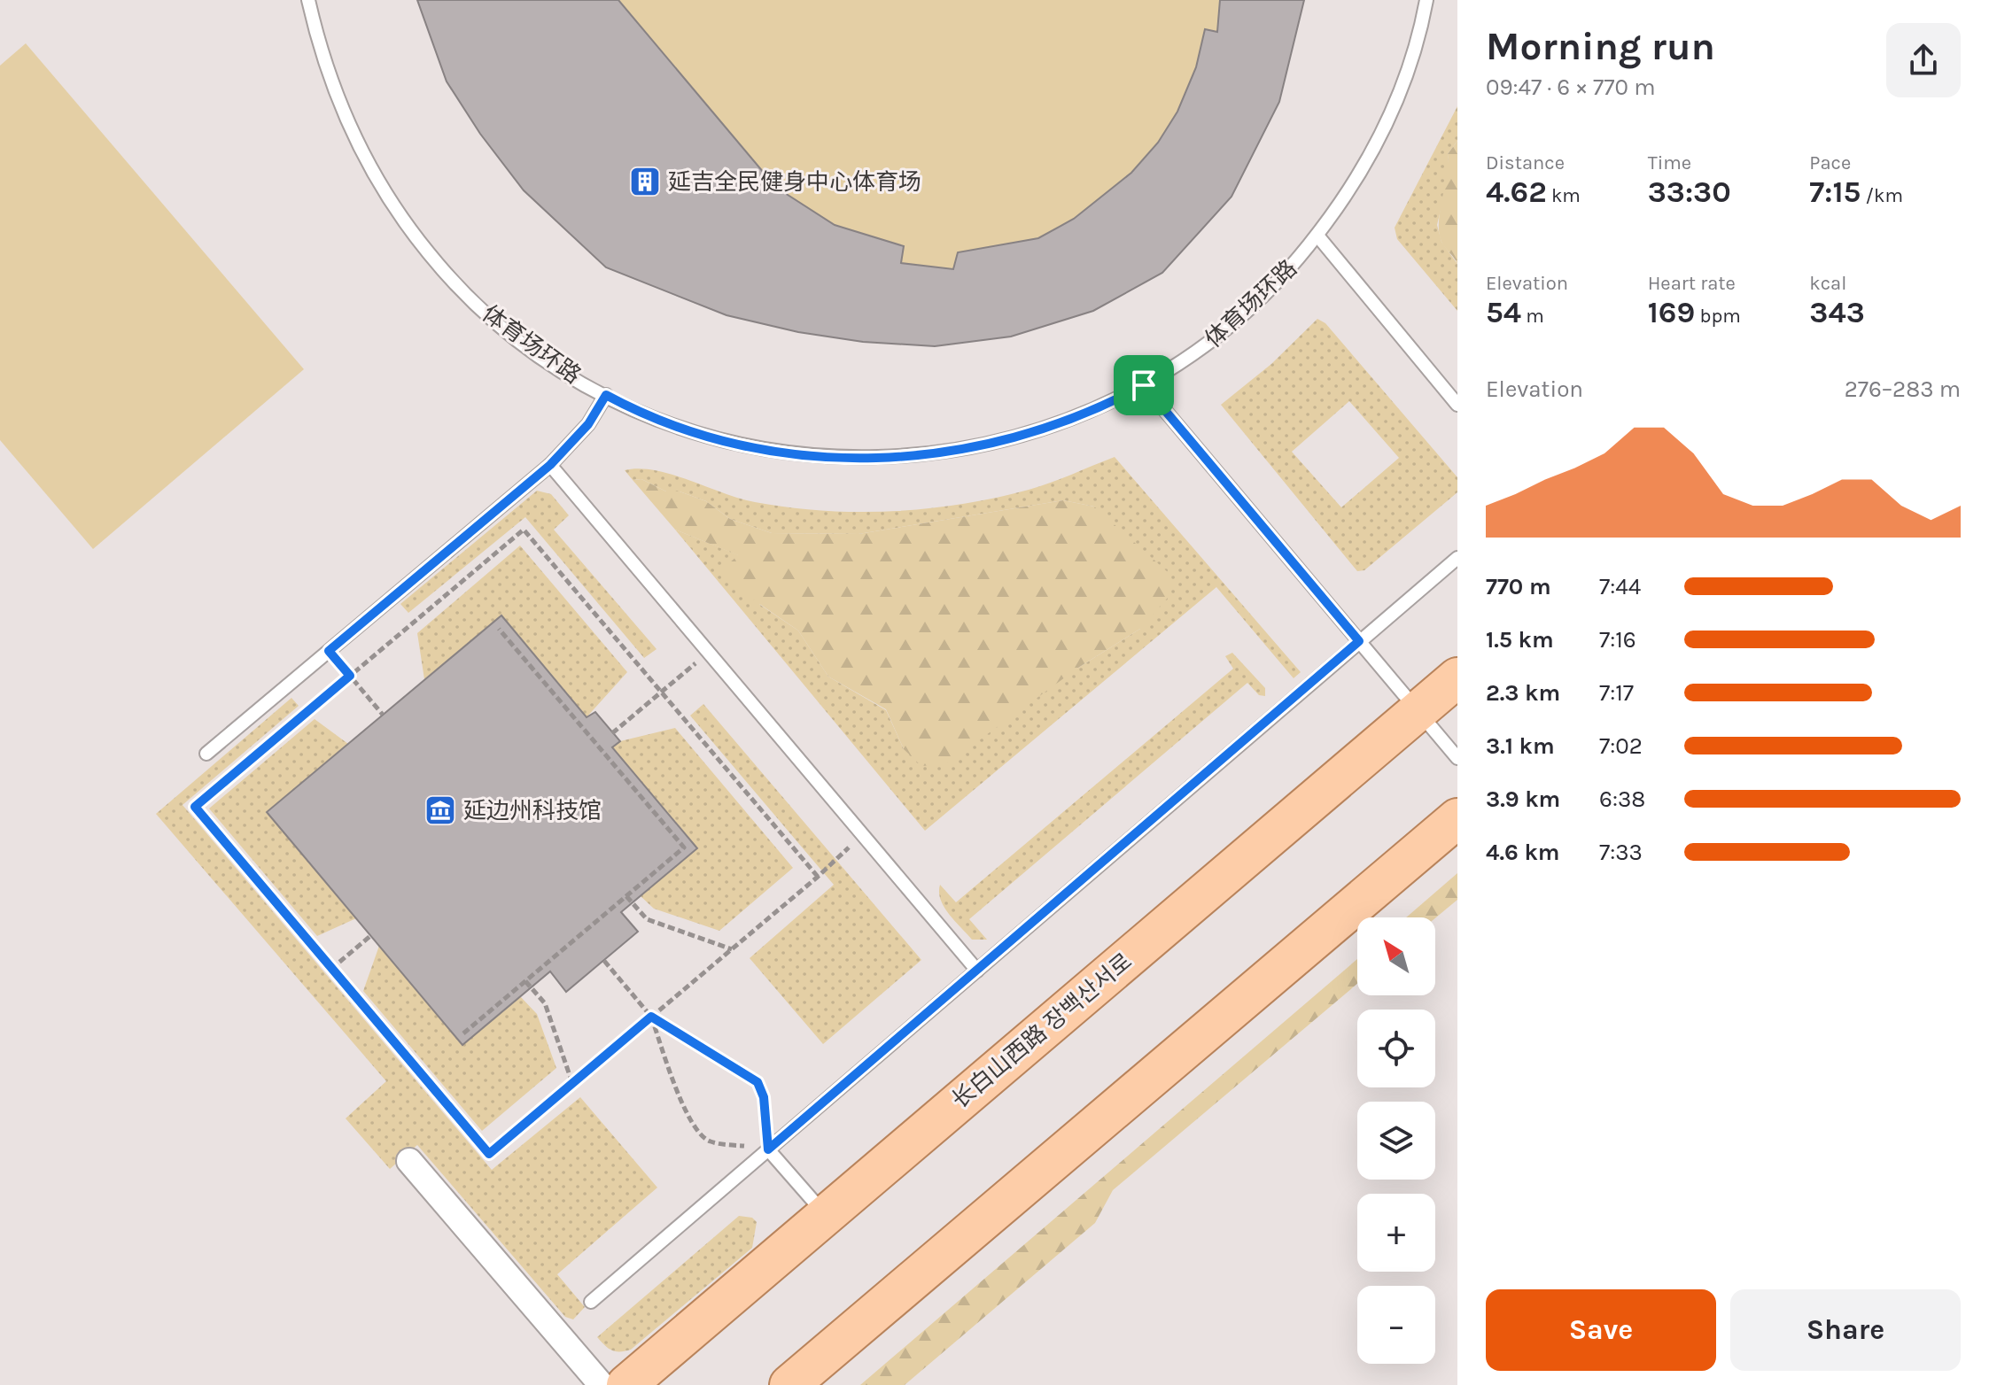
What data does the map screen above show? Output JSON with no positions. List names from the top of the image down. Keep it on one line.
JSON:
{"streets":{"main road":["长白山西路 장백산서로"],"lane":["体育场环路"]},"places":{"building":["延吉全民健身中心体育场"],"museum":["延边州科技馆"]},"north":"top left","page":{"heading":["Morning run","09:47 · 6 × 770 m"],"stats":[["Distance","4.62 km"],["Time","33:30"],["Pace","7:15 /km"],["Elevation","54 m"],["Heart rate","169 bpm"],["kcal","343"]],"chart":["Elevation","276–283 m"],"list":[{"name":"770 m","note":"7:44"},{"name":"1.5 km","note":"7:16"},{"name":"2.3 km","note":"7:17"},{"name":"3.1 km","note":"7:02"},{"name":"3.9 km","note":"6:38"},{"name":"4.6 km","note":"7:33"}],"map_buttons":["+","−"],"buttons":["Save","Share"]}}
